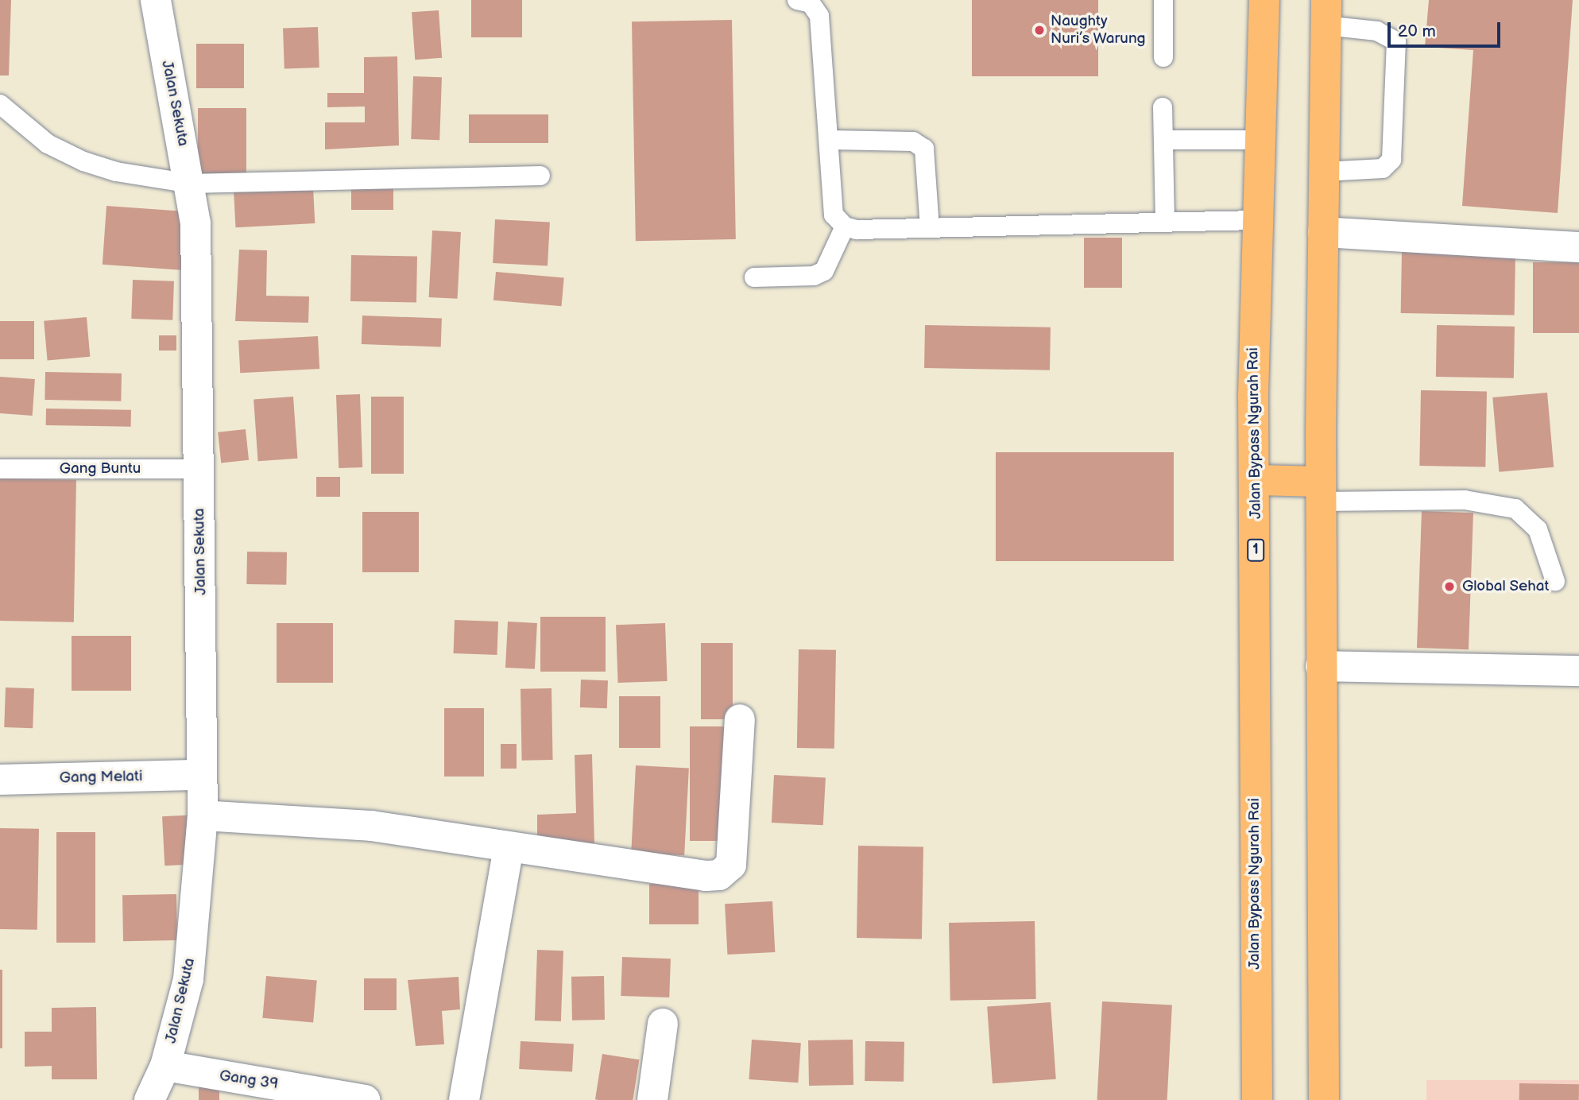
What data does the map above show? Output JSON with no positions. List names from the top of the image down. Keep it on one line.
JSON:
{"streets":{"highway":["Jalan Bypass Ngurah Rai","1"],"street":["Jalan Sekuta","Gang Melati","Gang 39"],"lane":["Gang Buntu"]},"crossings":[["Jalan Sekuta","Gang Buntu"],["Jalan Sekuta","Gang Melati"],["Jalan Sekuta","Gang 39"]],"places":["Naughty Nuri’s Warung","Global Sehat"],"scale_bar":"20 m"}
